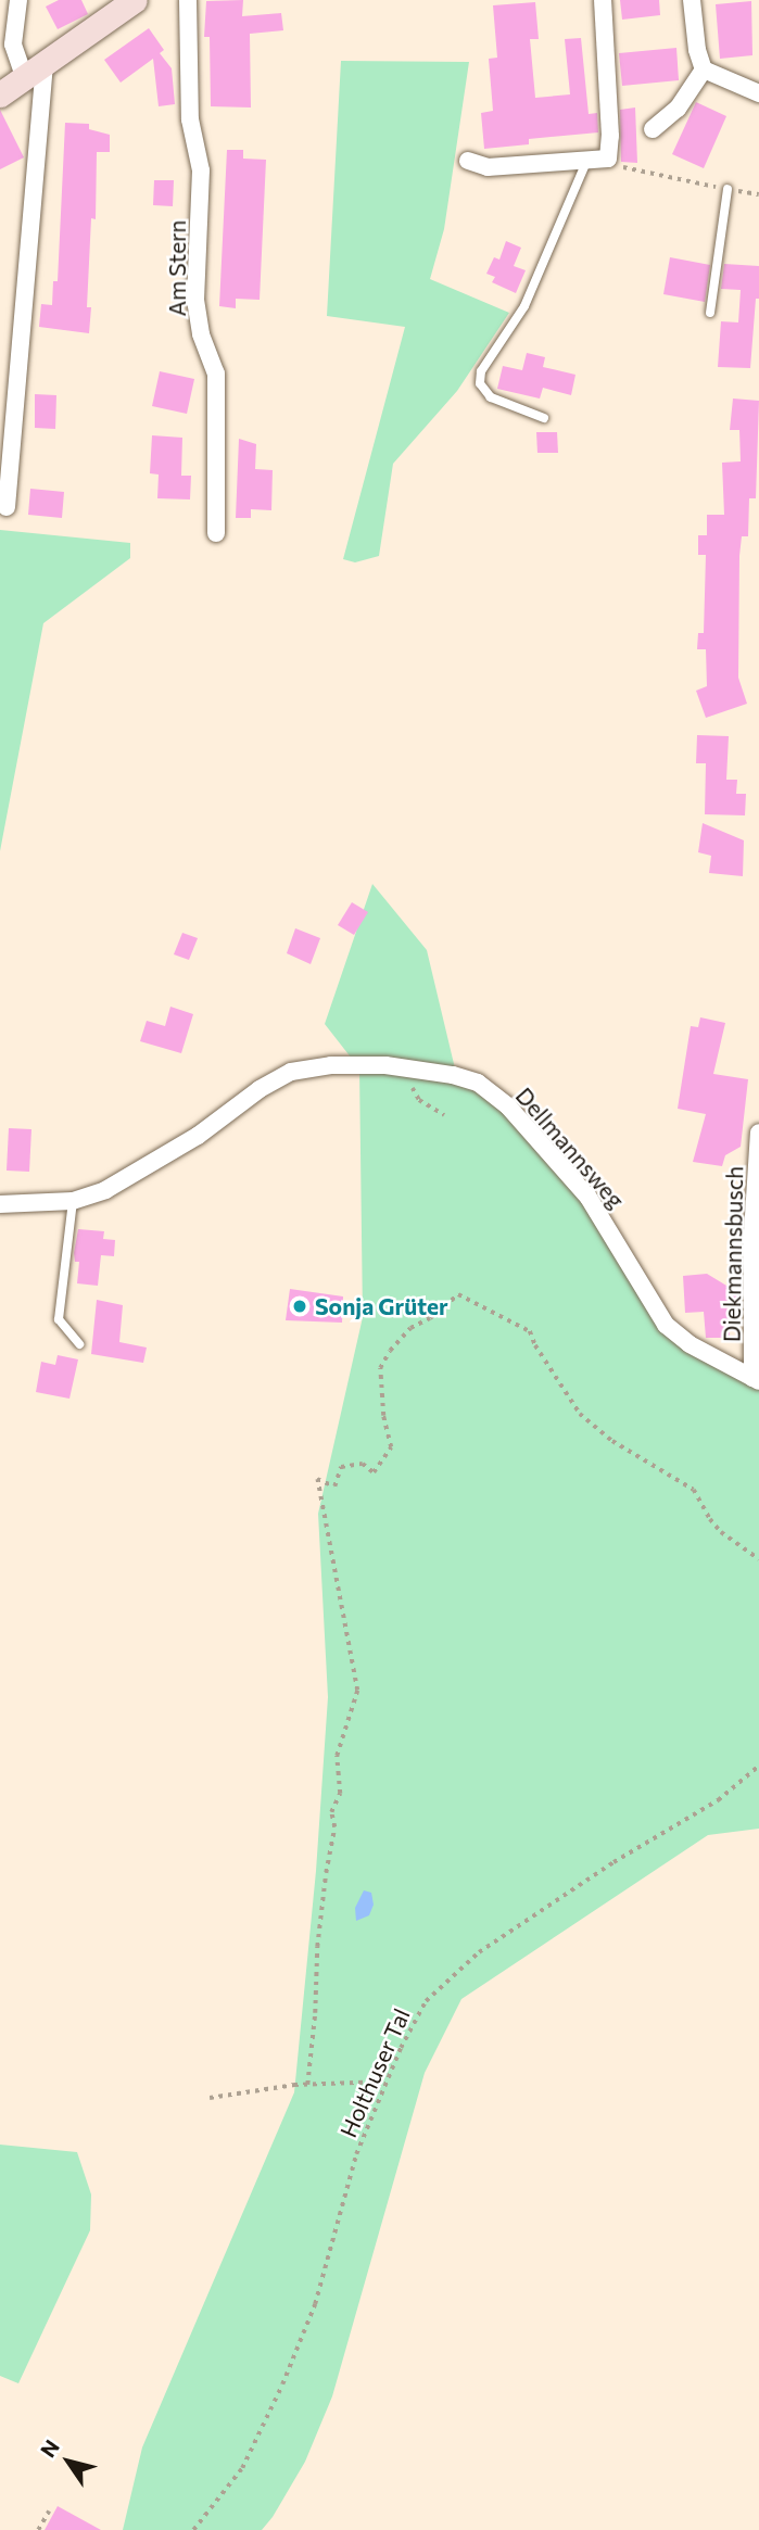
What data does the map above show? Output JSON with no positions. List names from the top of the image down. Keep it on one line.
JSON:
{"streets":{"street":["Am Stern","Dellmannsweg","Diekmannsbusch"],"path":["Holthuser Tal"]},"crossings":[["Dellmannsweg","Diekmannsbusch"]],"places":["Sonja Grüter"],"north":"top left"}
